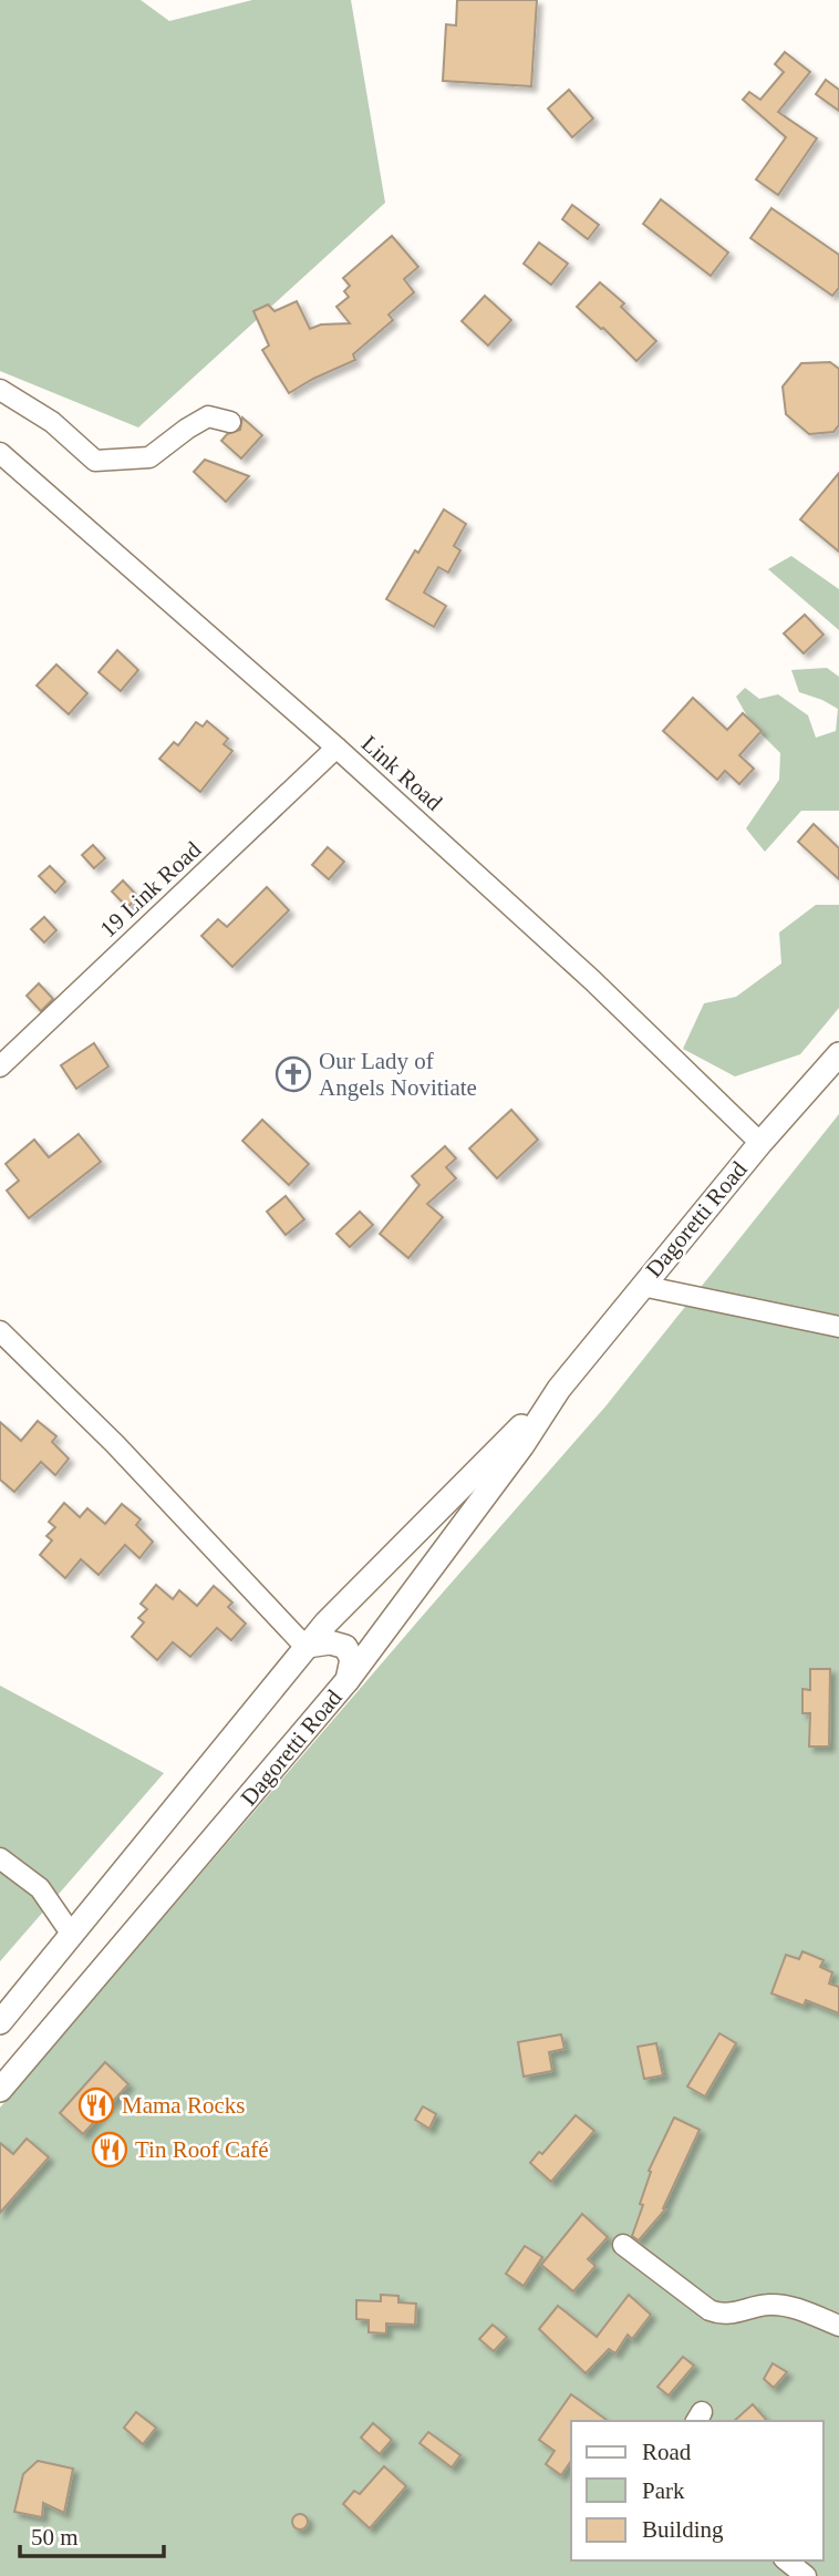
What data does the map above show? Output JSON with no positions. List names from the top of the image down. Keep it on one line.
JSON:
{"streets":{"main road":["Dagoretti Road"],"street":["Link Road","19 Link Road"]},"crossings":[["Link Road","19 Link Road"],["Link Road","Dagoretti Road"]],"places":{"church":["Our Lady of Angels Novitiate"],"restaurant":["Mama Rocks","Tin Roof Café"]},"legend":["Road","Park","Building"],"scale_bar":"50 m"}
